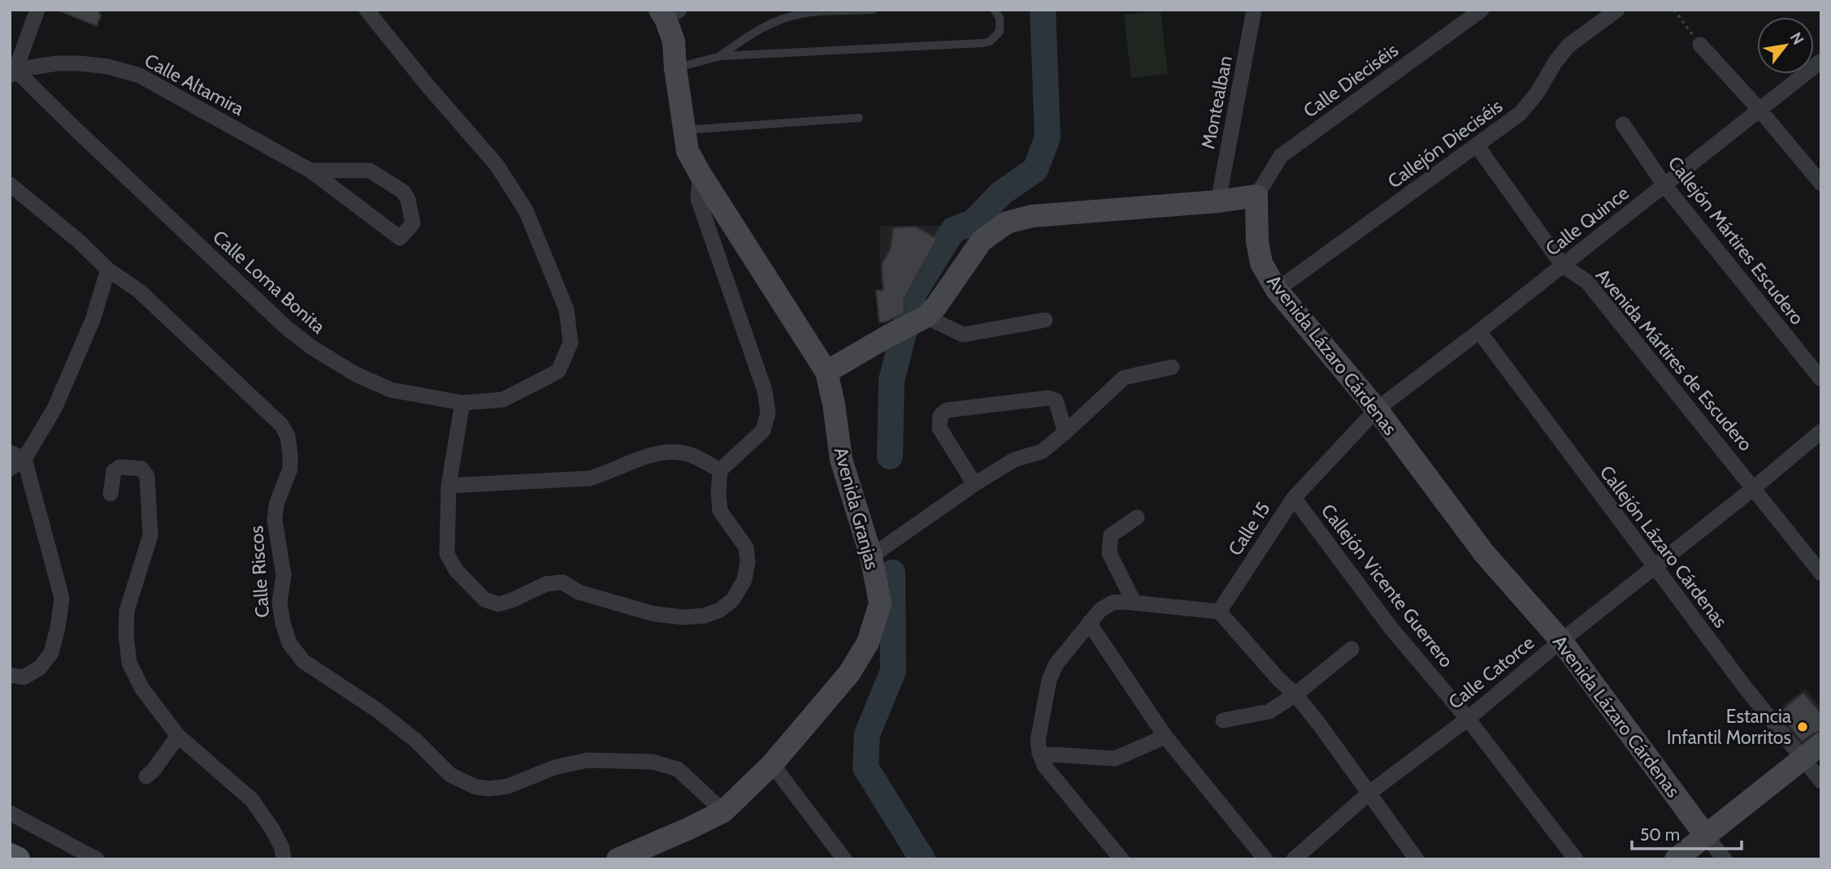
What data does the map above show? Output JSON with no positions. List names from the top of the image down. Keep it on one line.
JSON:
{"streets":{"main road":["Avenida Lázaro Cárdenas","Avenida Granjas"],"street":["Calle Dieciséis","Calle Altamira","Montealban","Callejón Dieciséis","Calle Quince","Callejón Mártires Escudero","Calle Loma Bonita","Avenida Mártires de Escudero","Calle 15","Callejón Lázaro Cárdenas","Calle Riscos","Callejón Vicente Guerrero","Calle Catorce"]},"crossings":[["Calle Dieciséis","Avenida Lázaro Cárdenas"],["Calle Altamira","Calle Loma Bonita"],["Callejón Dieciséis","Avenida Lázaro Cárdenas"],["Callejón Dieciséis","Avenida Mártires de Escudero"],["Calle Quince","Callejón Mártires Escudero"],["Calle Quince","Avenida Lázaro Cárdenas"],["Calle Quince","Avenida Mártires de Escudero"],["Calle Quince","Calle 15"],["Calle Quince","Callejón Lázaro Cárdenas"],["Avenida Lázaro Cárdenas","Calle 15"],["Avenida Lázaro Cárdenas","Calle Catorce"],["Avenida Mártires de Escudero","Calle Catorce"],["Avenida Granjas","Calle Riscos"],["Calle 15","Callejón Vicente Guerrero"],["Callejón Lázaro Cárdenas","Calle Catorce"],["Callejón Vicente Guerrero","Calle Catorce"]],"places":["Estancia Infantil Morritos"],"scale_bar":"50 m","north":"top right"}
